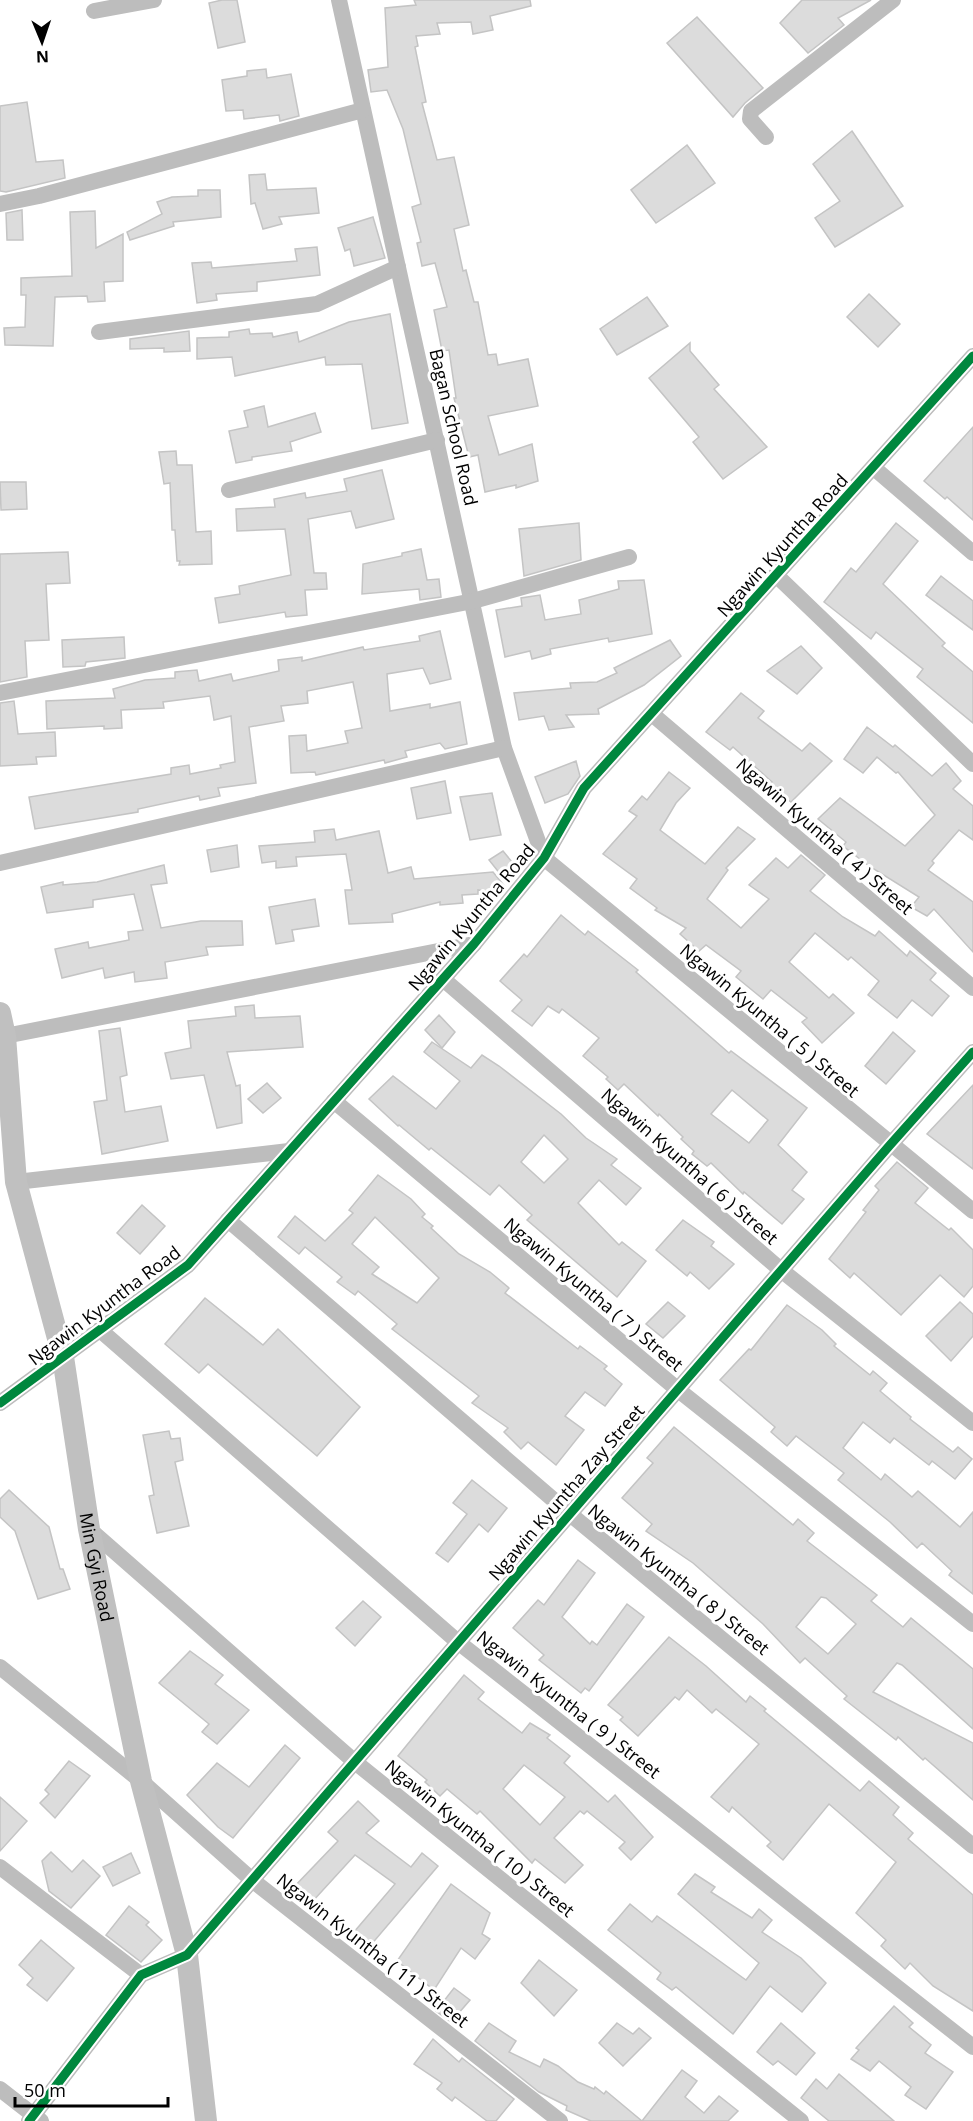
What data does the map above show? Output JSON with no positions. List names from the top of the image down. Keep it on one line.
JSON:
{"streets":{"main road":["Min Gyi Road"],"street":["Bagan School Road","Ngawin Kyuntha Road","Ngawin Kyuntha ( 4 ) Street","Ngawin Kyuntha ( 5 ) Street","Ngawin Kyuntha ( 6 ) Street","Ngawin Kyuntha ( 7 ) Street","Ngawin Kyuntha Zay Street","Ngawin Kyuntha ( 8 ) Street","Ngawin Kyuntha ( 9 ) Street","Ngawin Kyuntha ( 10 ) Street","Ngawin Kyuntha ( 11 ) Street"]},"crossings":[["Bagan School Road","Ngawin Kyuntha Road"],["Bagan School Road","Ngawin Kyuntha ( 5 ) Street"],["Ngawin Kyuntha Road","Ngawin Kyuntha ( 4 ) Street"],["Ngawin Kyuntha Road","Ngawin Kyuntha ( 5 ) Street"],["Ngawin Kyuntha Road","Ngawin Kyuntha ( 6 ) Street"],["Ngawin Kyuntha Road","Ngawin Kyuntha ( 7 ) Street"],["Ngawin Kyuntha Road","Min Gyi Road"],["Ngawin Kyuntha Road","Ngawin Kyuntha ( 8 ) Street"],["Ngawin Kyuntha Road","Ngawin Kyuntha ( 9 ) Street"],["Ngawin Kyuntha ( 5 ) Street","Ngawin Kyuntha Zay Street"],["Ngawin Kyuntha ( 6 ) Street","Ngawin Kyuntha Zay Street"],["Ngawin Kyuntha ( 7 ) Street","Ngawin Kyuntha Zay Street"],["Ngawin Kyuntha Zay Street","Min Gyi Road"],["Ngawin Kyuntha Zay Street","Ngawin Kyuntha ( 8 ) Street"],["Ngawin Kyuntha Zay Street","Ngawin Kyuntha ( 9 ) Street"],["Ngawin Kyuntha Zay Street","Ngawin Kyuntha ( 10 ) Street"],["Ngawin Kyuntha Zay Street","Ngawin Kyuntha ( 11 ) Street"],["Min Gyi Road","Ngawin Kyuntha ( 10 ) Street"],["Min Gyi Road","Ngawin Kyuntha ( 11 ) Street"]],"scale_bar":"50 m","north":"bottom"}
